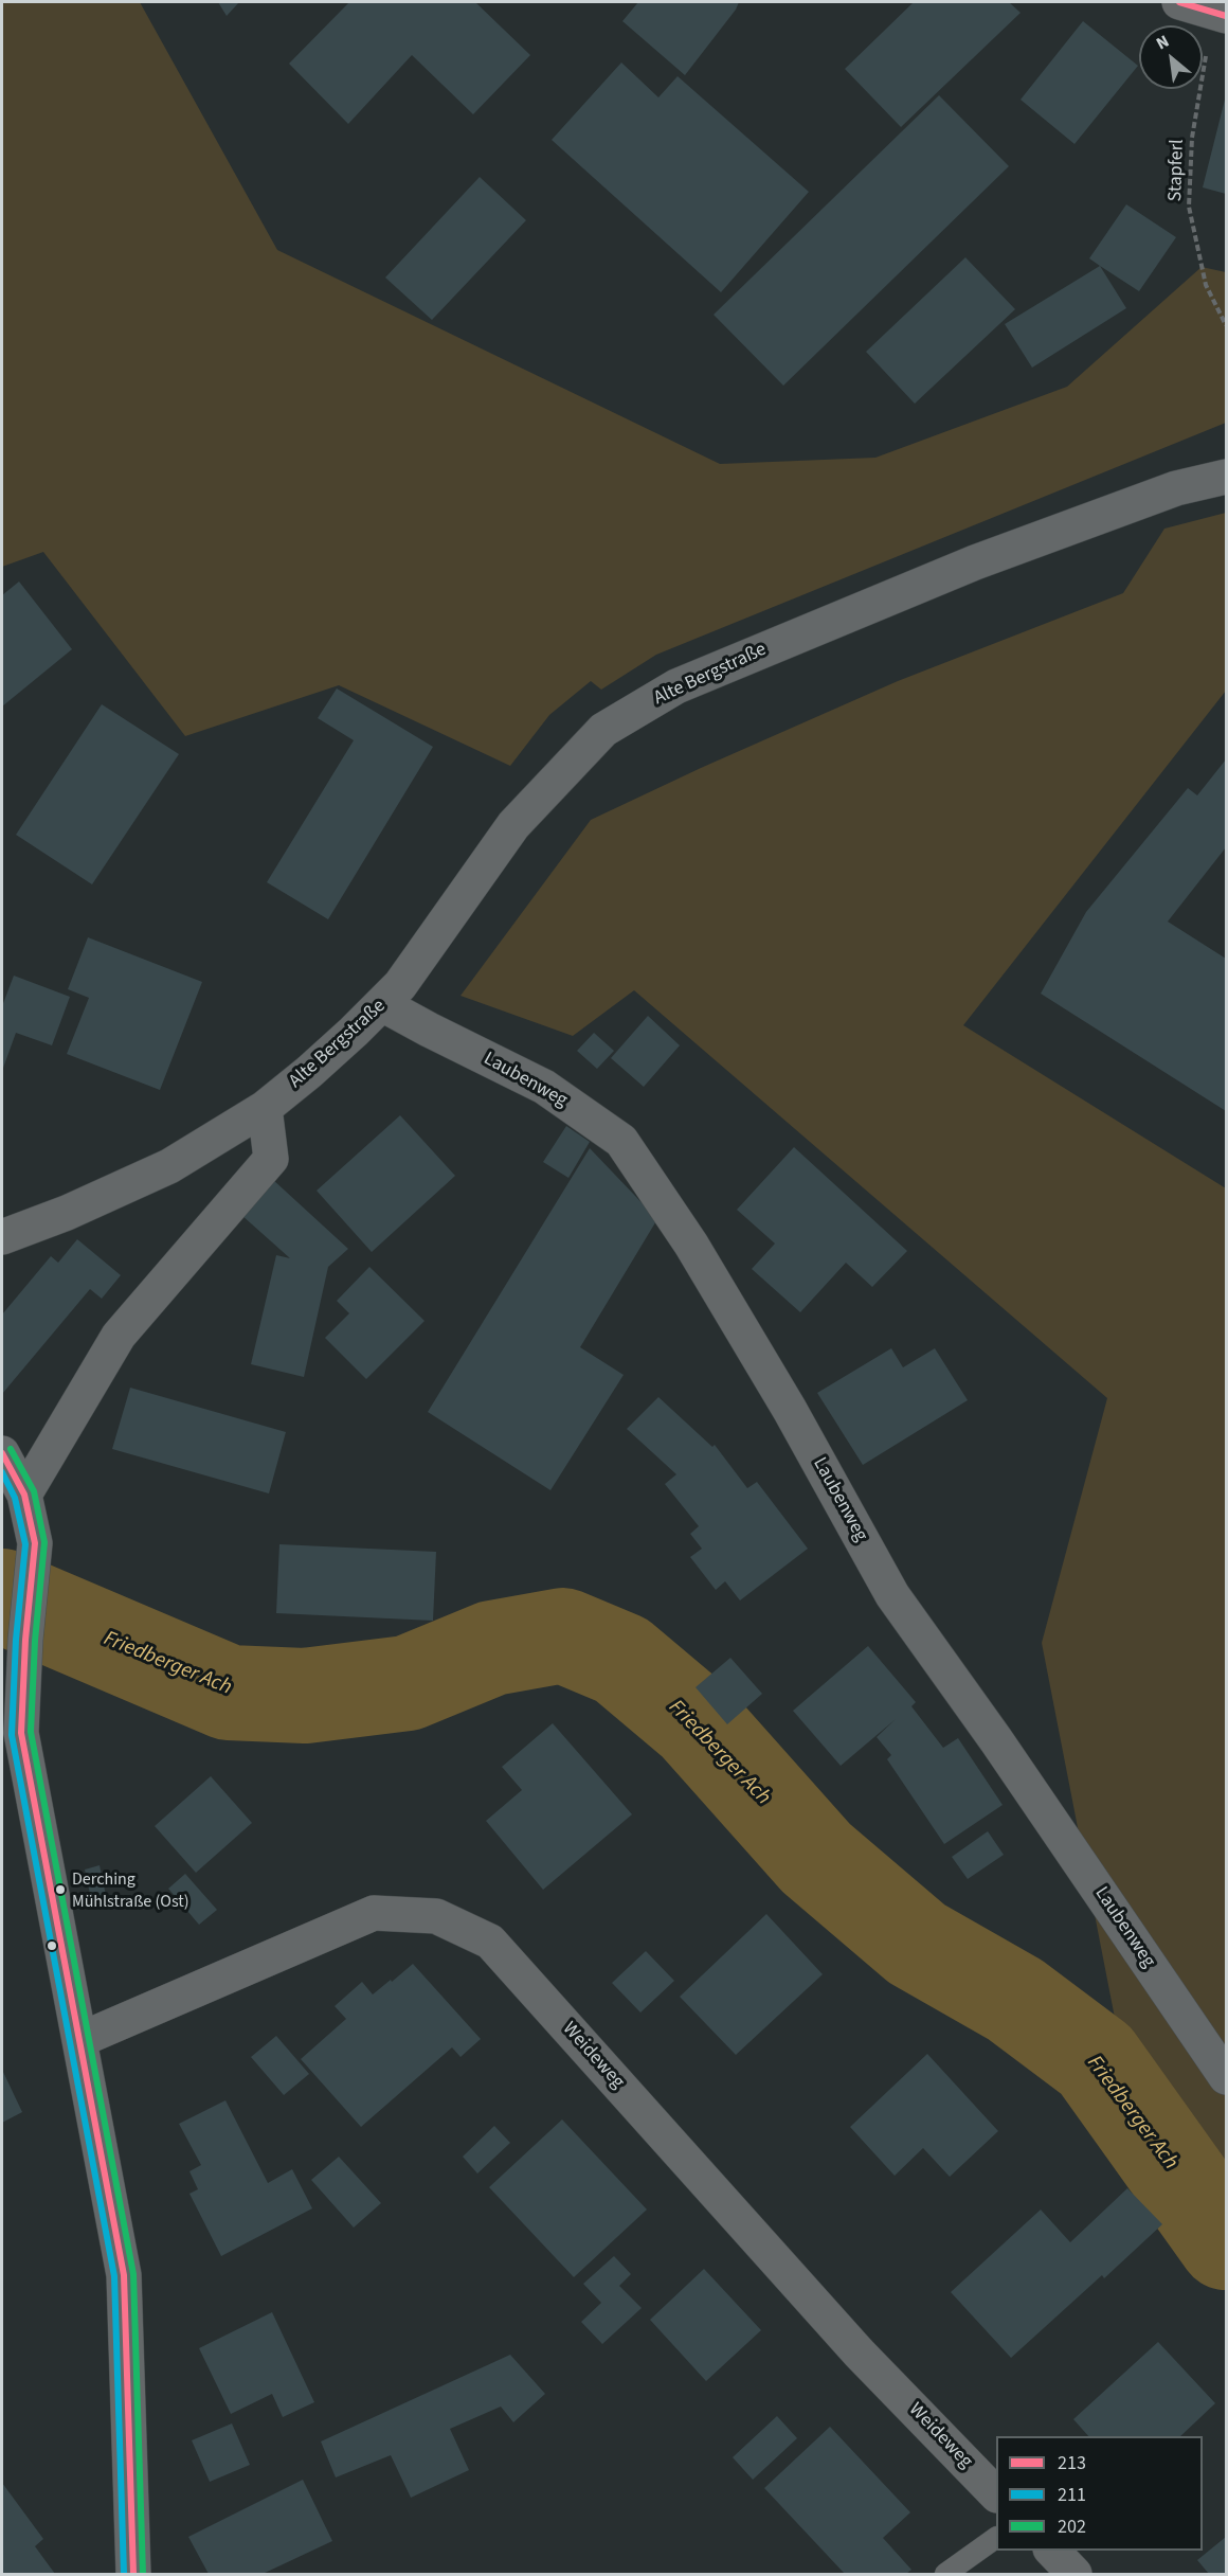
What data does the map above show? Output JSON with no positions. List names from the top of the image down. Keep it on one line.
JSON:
{"streets":{"street":["Alte Bergstraße","Laubenweg","Weideweg"],"path":["Stapferl"]},"crossings":[["Alte Bergstraße","Laubenweg"]],"water":["Friedberger Ach"],"places":["Derching Mühlstraße (Ost)"],"lines":["transit line 213","transit line 202","transit line 211"],"legend":["213","211","202"],"north":"top left"}
